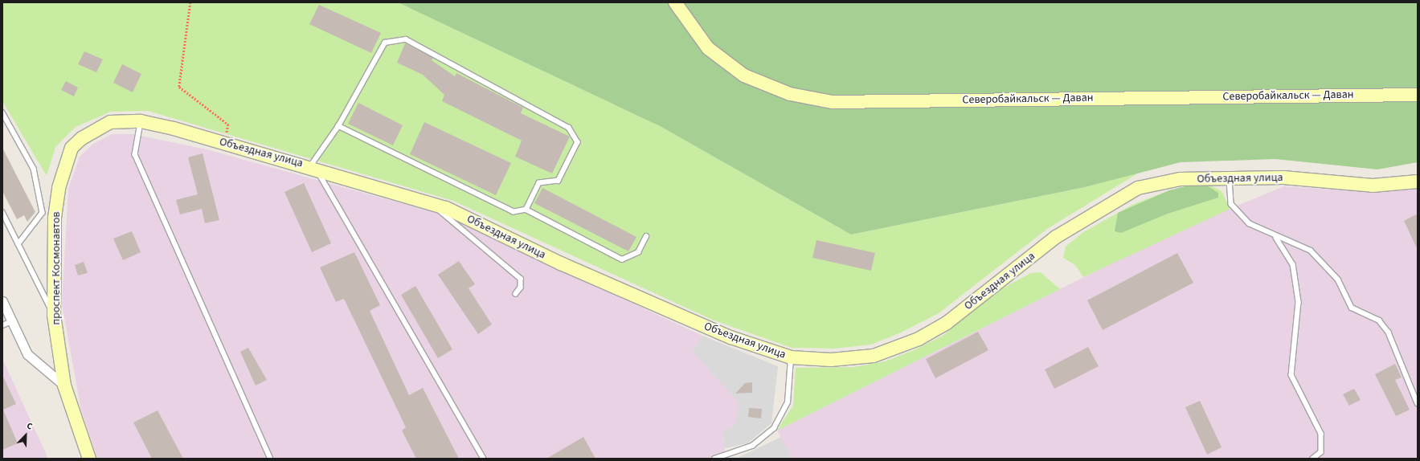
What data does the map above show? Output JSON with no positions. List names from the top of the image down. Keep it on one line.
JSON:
{"streets":{"street":["Северобайкальск — Даван","Объездная улица","проспект Космонавтов"]},"crossings":[["Объездная улица","проспект Космонавтов"]],"north":"top right"}
